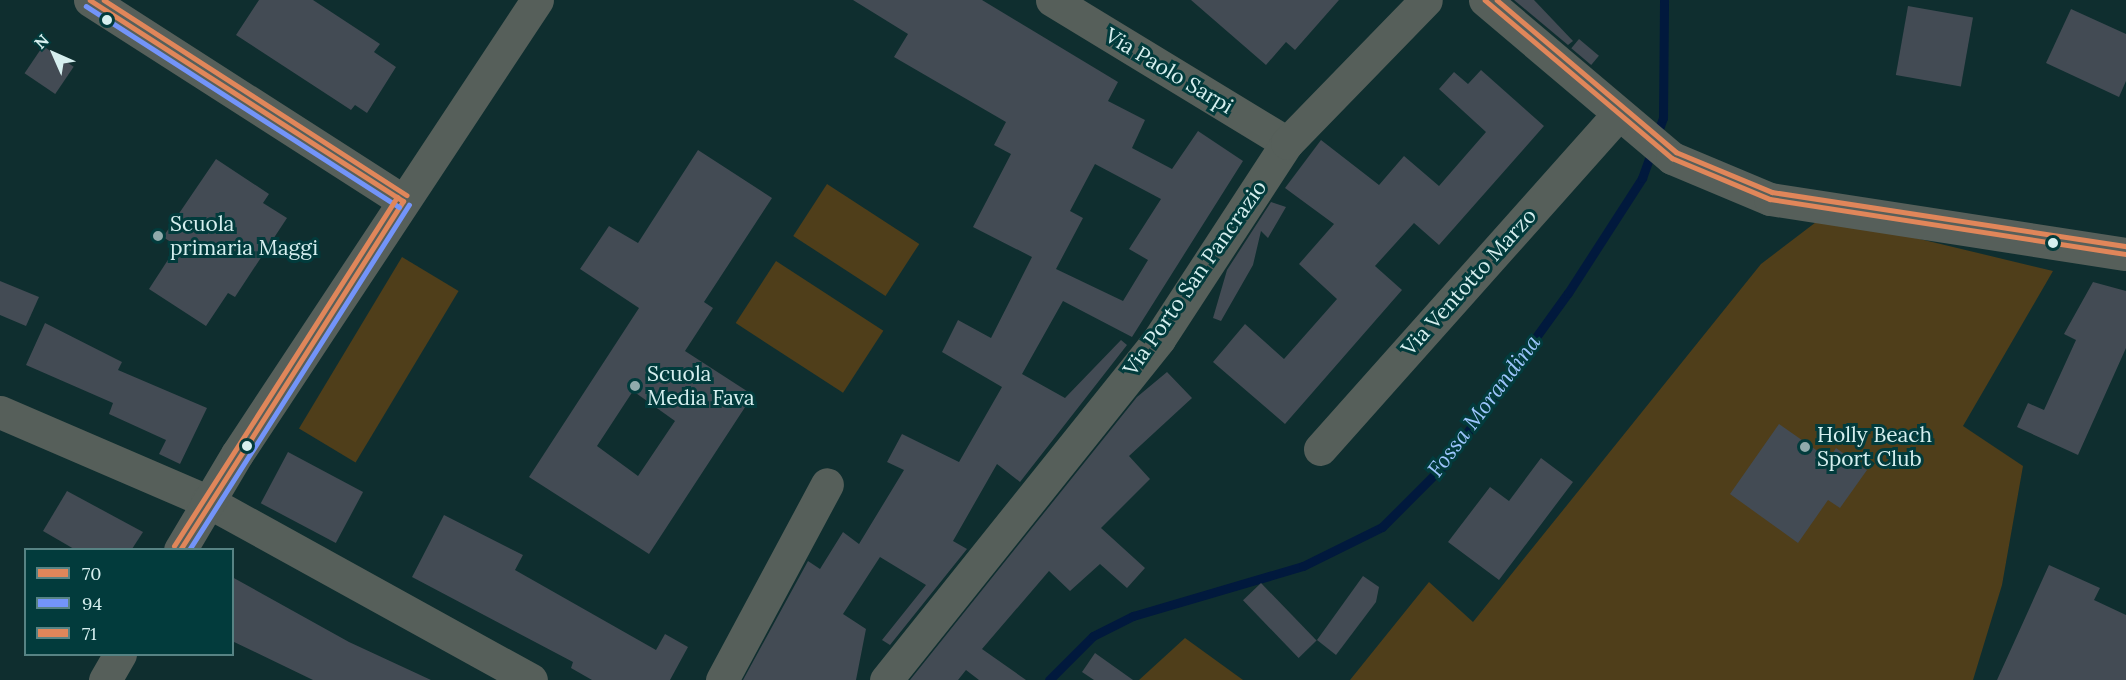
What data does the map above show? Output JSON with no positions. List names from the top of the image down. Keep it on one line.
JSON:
{"streets":{"street":["Via Paolo Sarpi","Via Porto San Pancrazio","Via Ventotto Marzo"]},"crossings":[["Via Paolo Sarpi","Via Porto San Pancrazio"]],"water":["Fossa Morandina"],"places":["Scuola primaria Maggi","Scuola Media Fava","Holly Beach Sport Club"],"lines":["transit line 70","transit line 71","transit line 94"],"legend":["70","94","71"],"north":"top left"}
